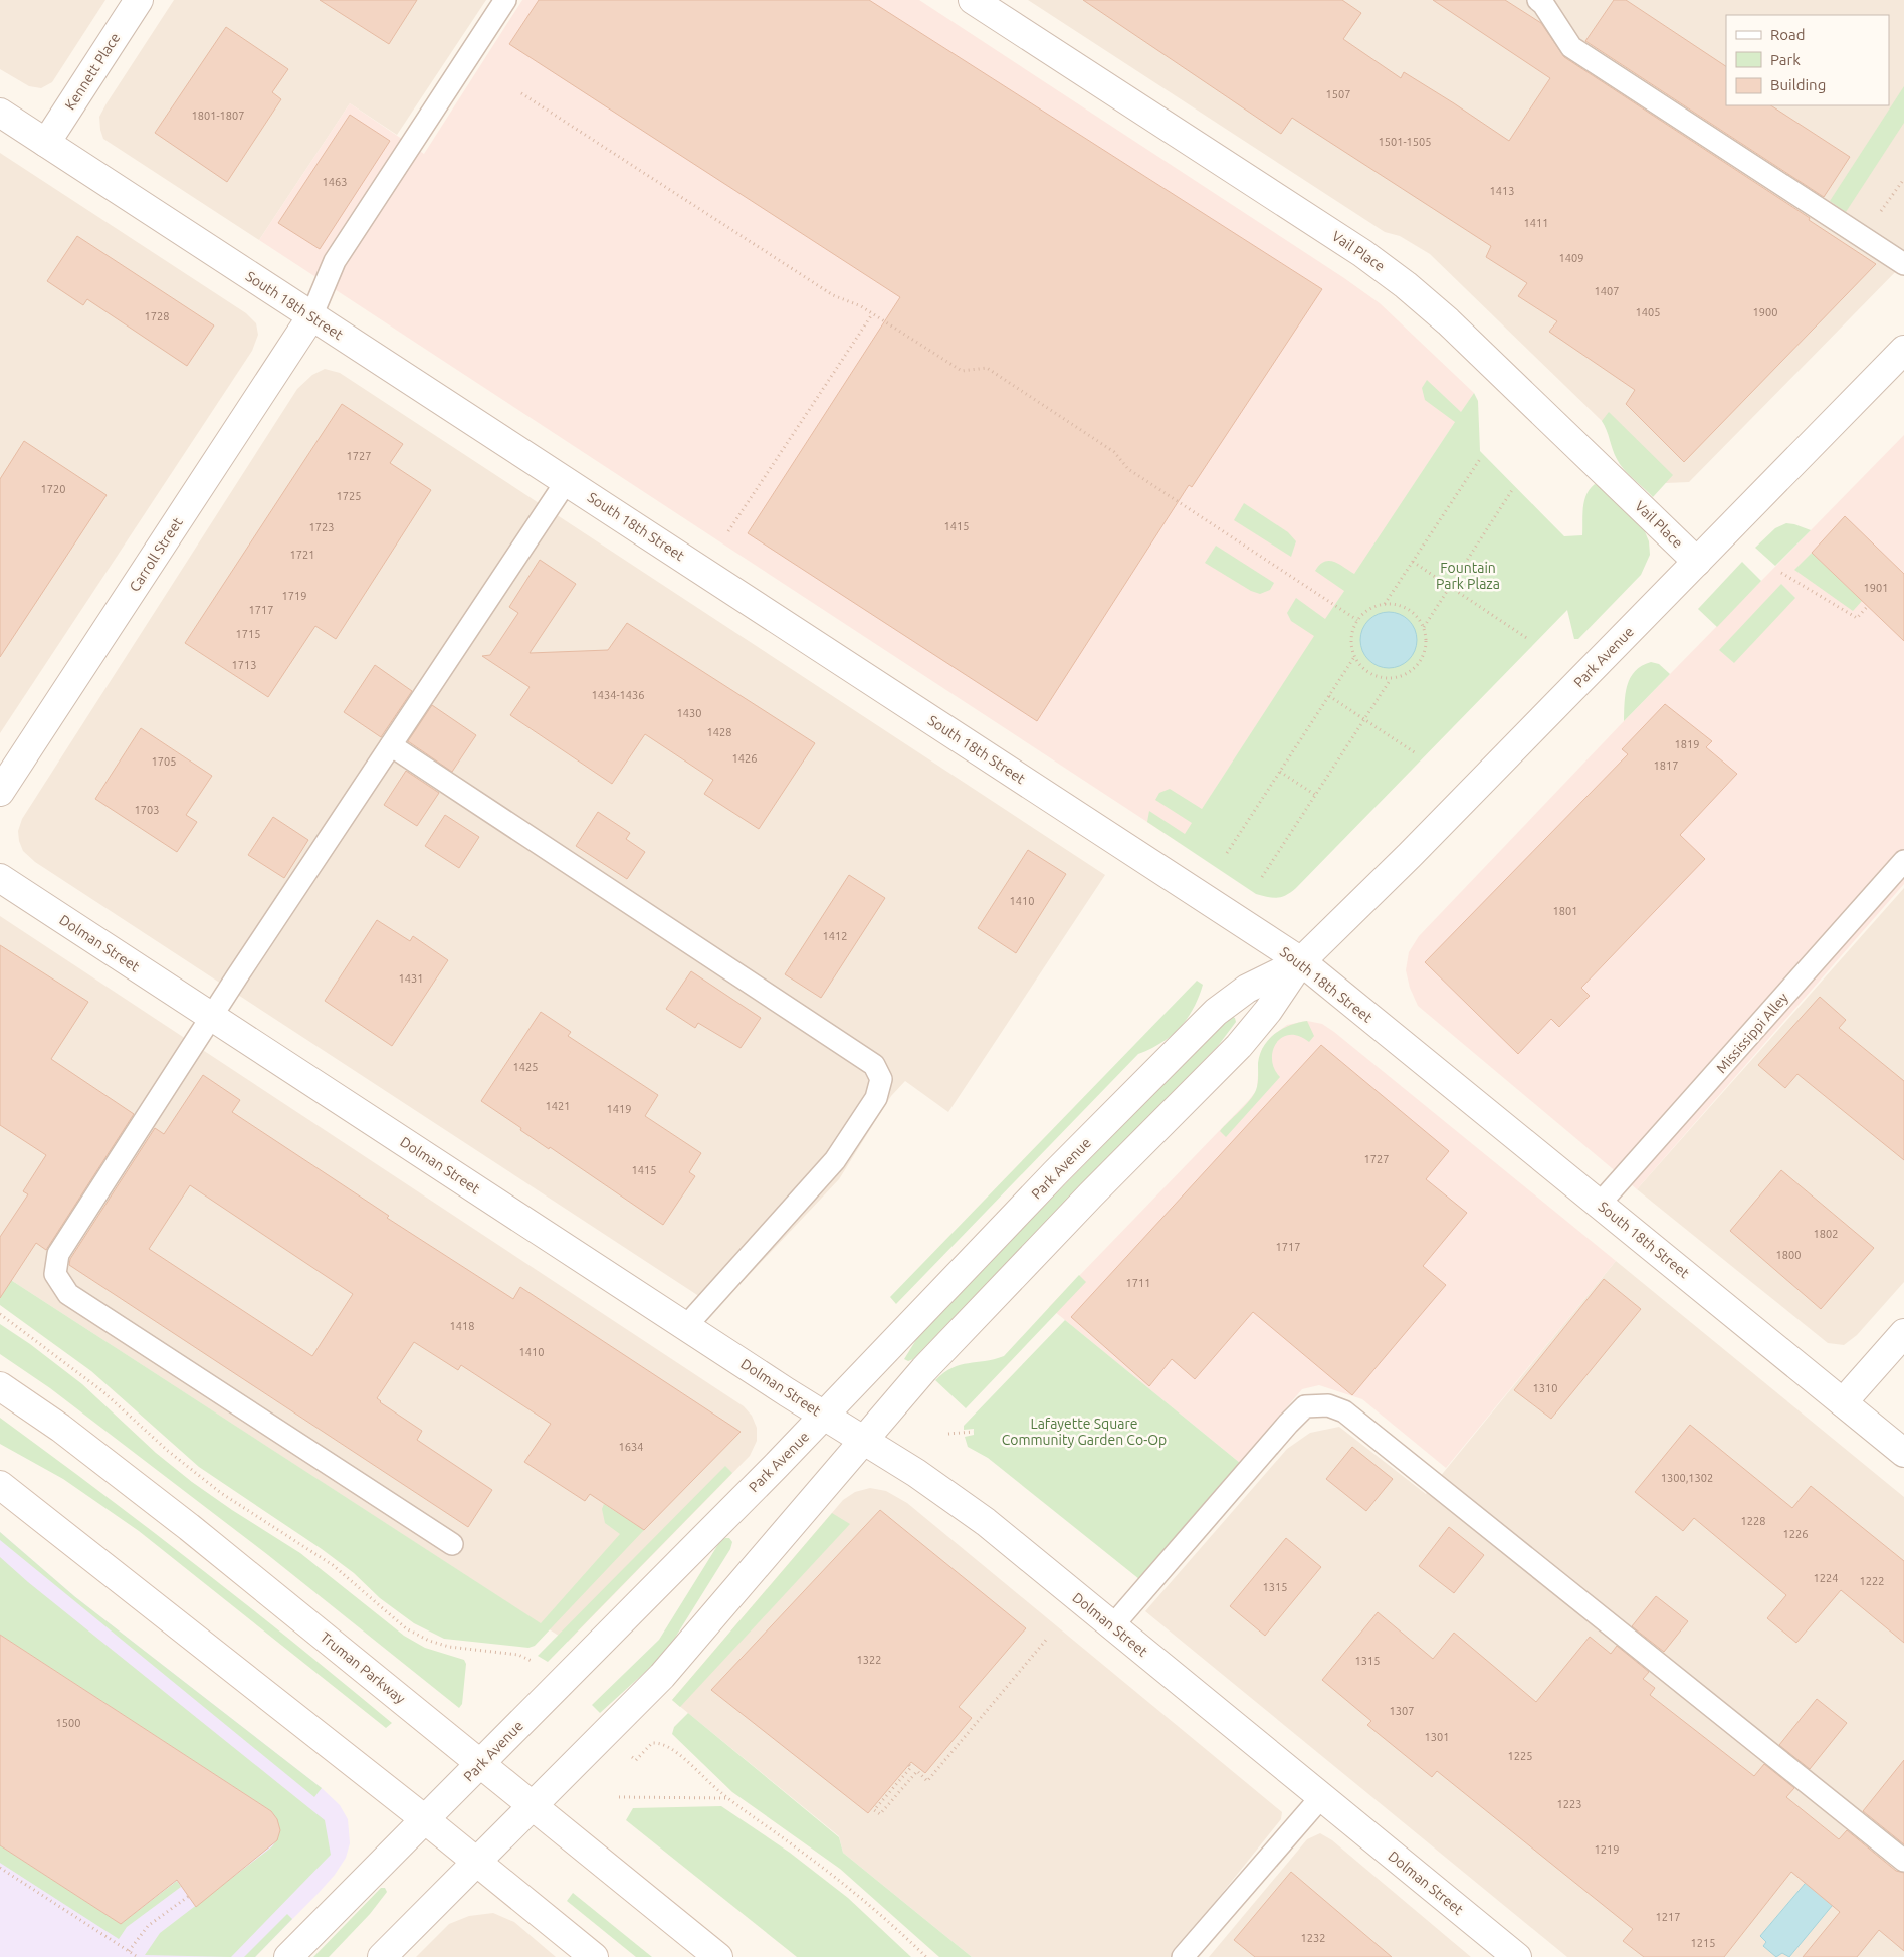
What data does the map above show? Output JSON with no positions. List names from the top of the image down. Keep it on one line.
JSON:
{"streets":{"street":["Kennett Place","Vail Place","South 18th Street","Carroll Street","Park Avenue","Dolman Street","Truman Parkway"],"lane":["Mississippi Alley"]},"crossings":[["Kennett Place","South 18th Street"],["Vail Place","Park Avenue"],["South 18th Street","Carroll Street"],["South 18th Street","Park Avenue"],["South 18th Street","Mississippi Alley"],["Park Avenue","Dolman Street"],["Park Avenue","Truman Parkway"]],"parks":["Fountain Park Plaza","Lafayette Square Community Garden Co-Op"],"house_numbers":["1507","1801-1807","1501-1505","1463","1413","1411","1409","1407","1405","1900","1728","1727","1720","1725","1415","1723","1721","1901","1719","1717","1715","1713","1434-1436","1430","1428","1819","1426","1705","1817","1703","1410","1801","1412","1431","1425","1421","1419","1727","1415","1802","1717","1800","1711","1418","1410","1310","1634","1300,1302","1228","1226","1224","1222","1315","1322","1315","1307","1500","1301","1225","1223","1219","1217","1232","1215"],"legend":["Road","Park","Building"]}
